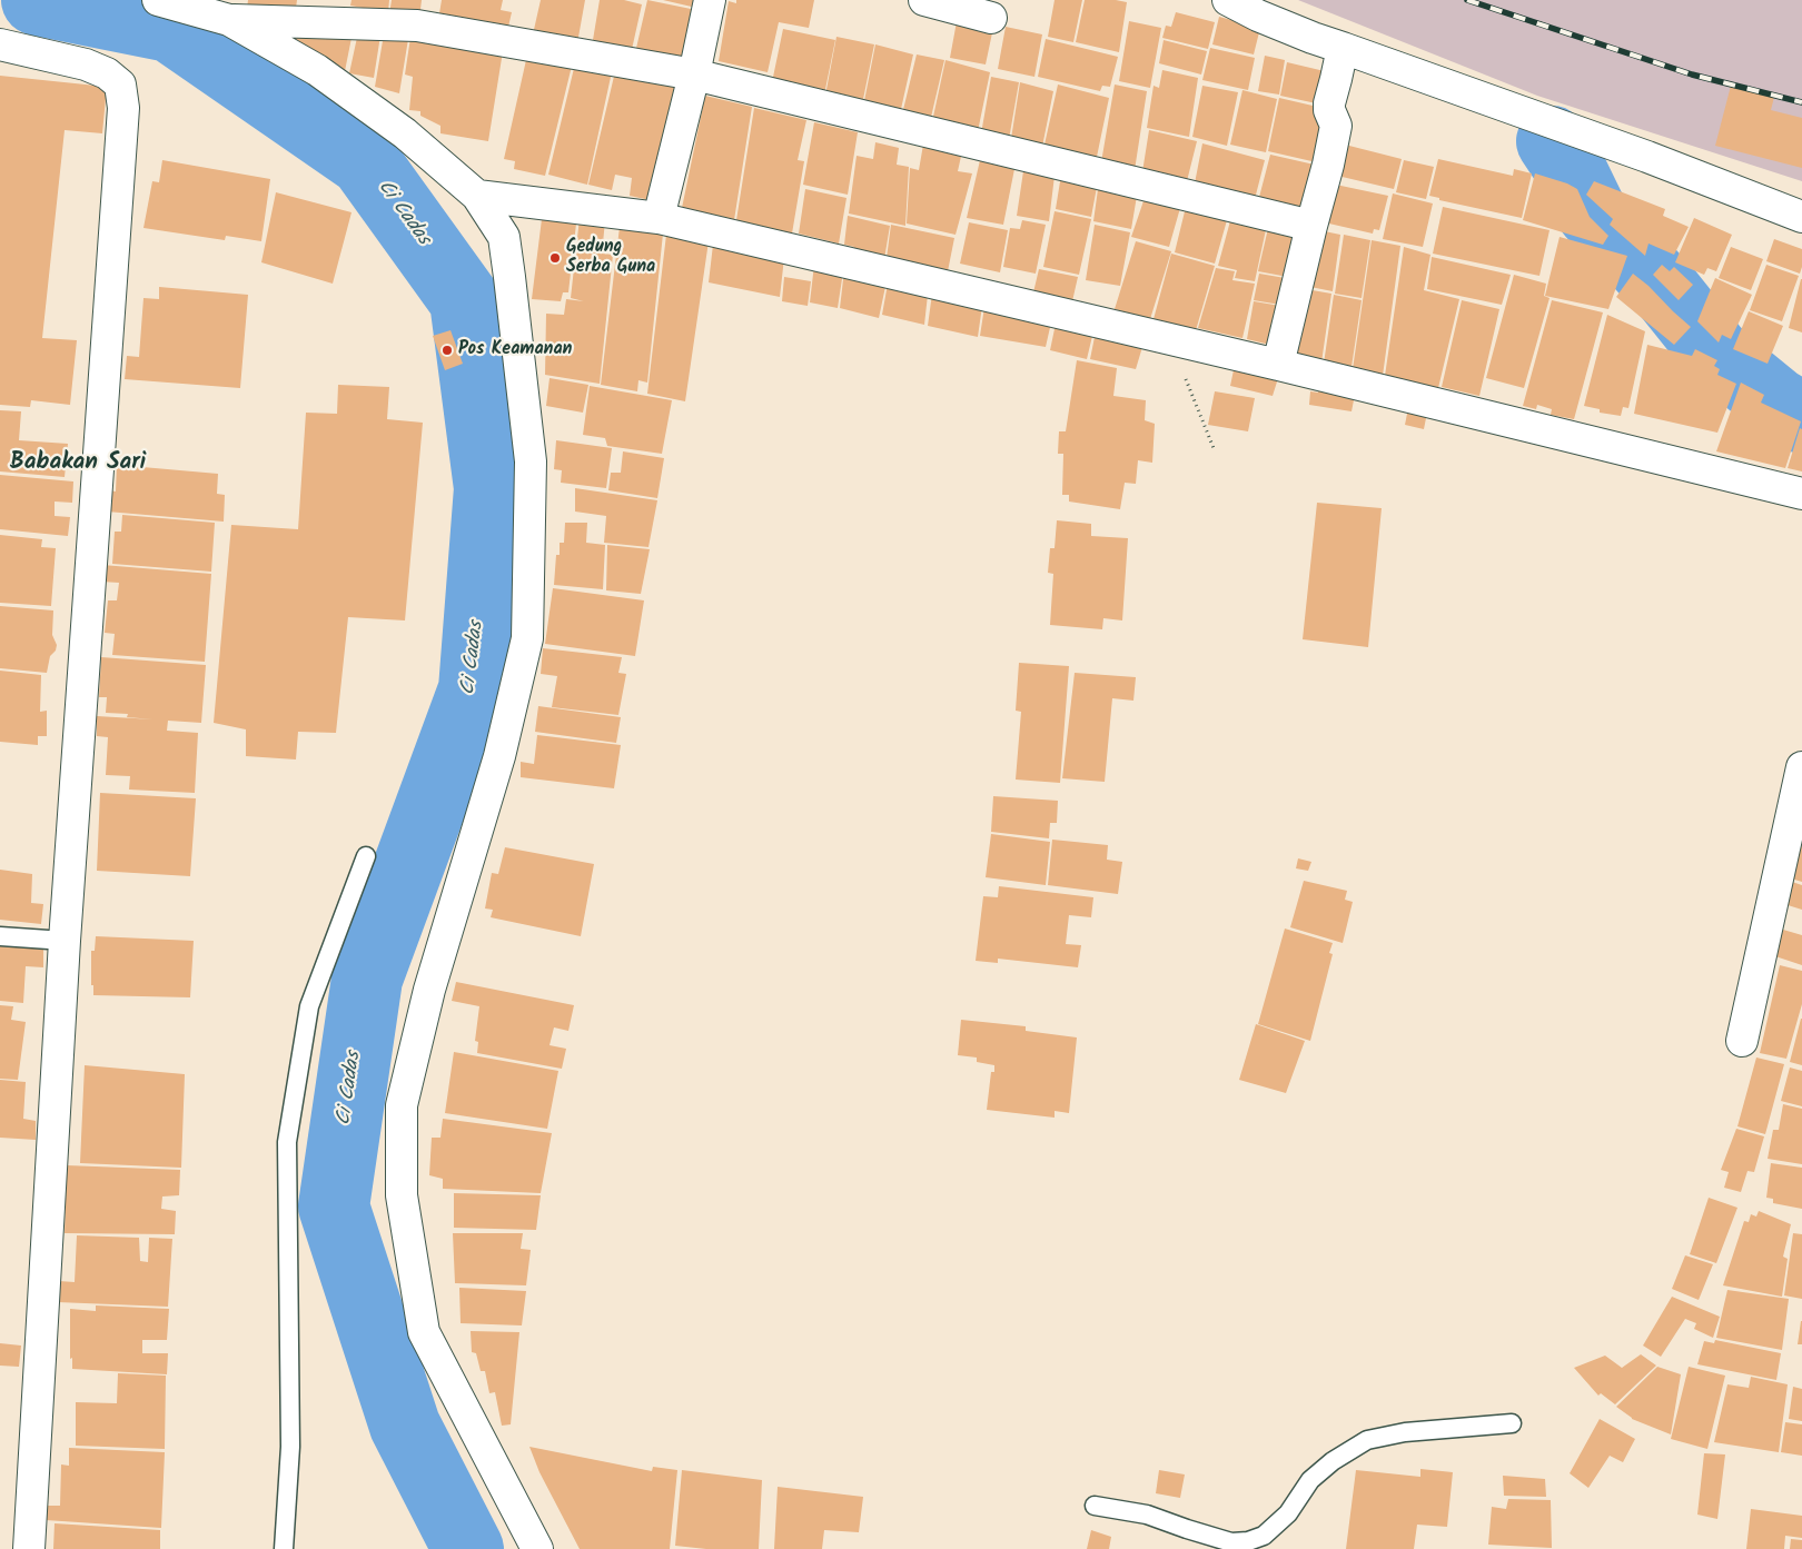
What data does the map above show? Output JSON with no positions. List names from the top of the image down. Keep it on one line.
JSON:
{"districts":["Babakan Sari"],"water":["Ci Cadas"],"places":["Gedung Serba Guna","Pos Keamanan"]}
